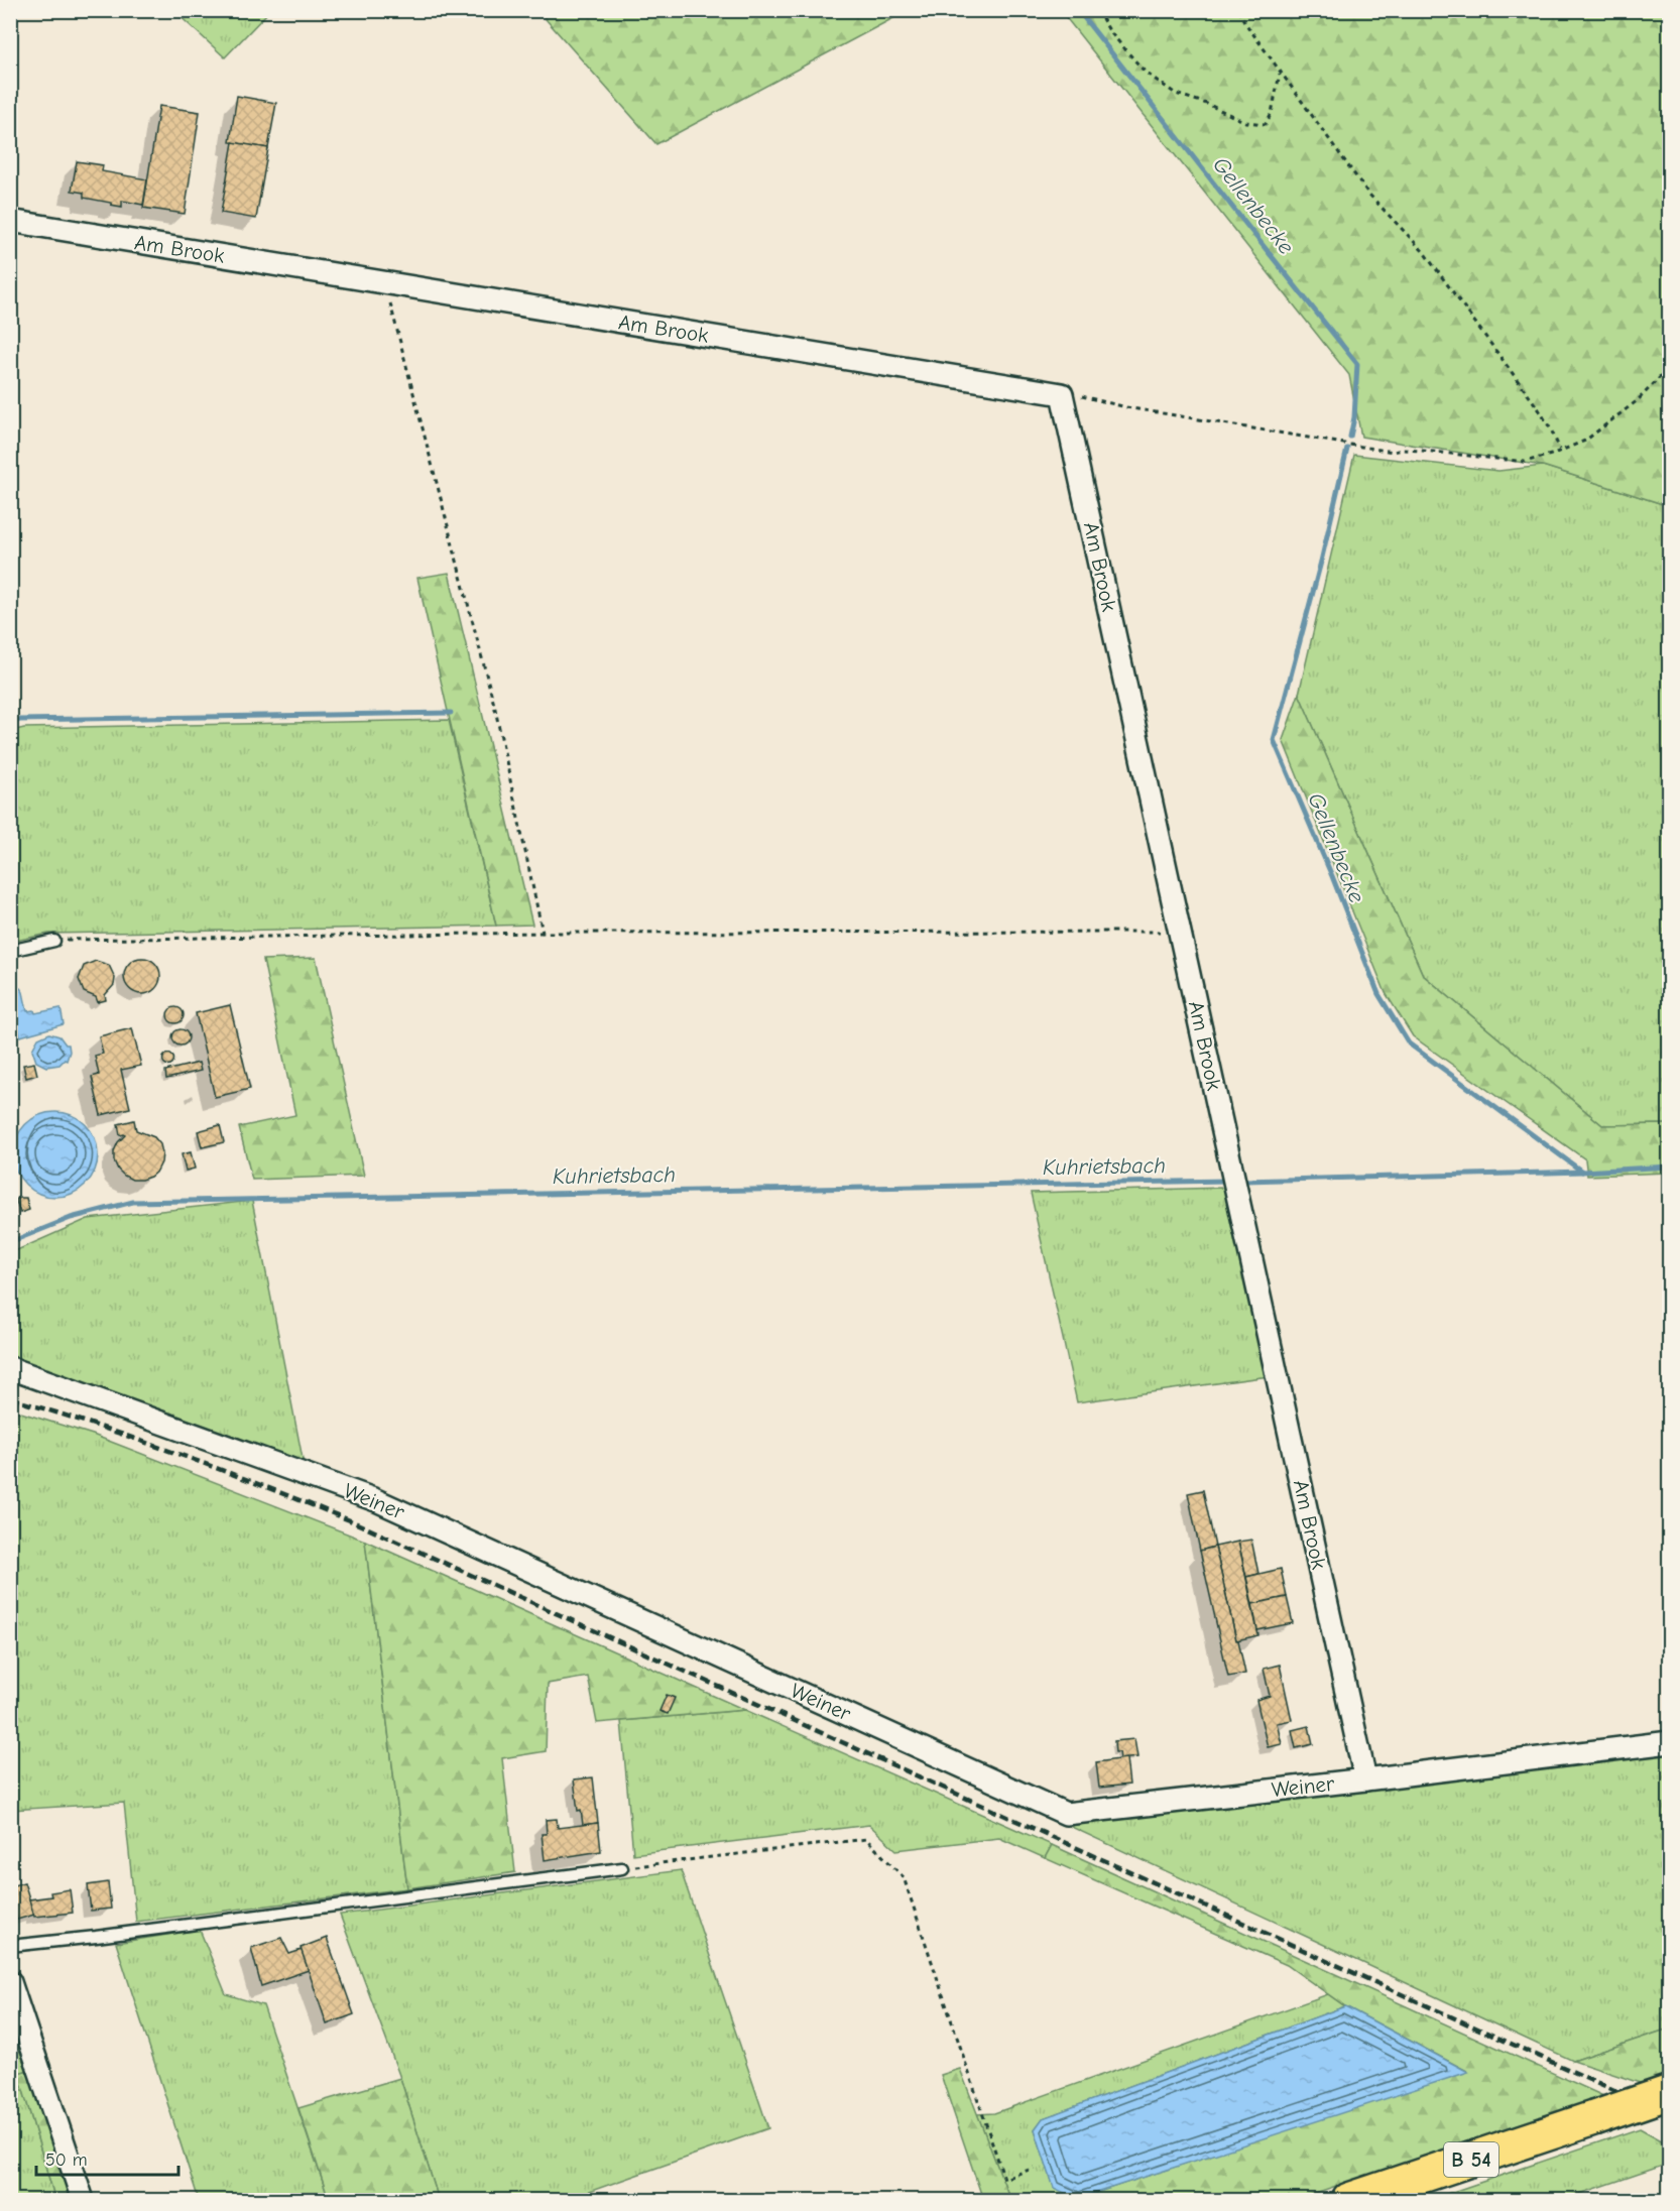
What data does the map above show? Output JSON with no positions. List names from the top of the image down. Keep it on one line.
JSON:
{"streets":{"highway":["B 54"],"street":["Am Brook","Weiner"]},"crossings":[["Am Brook","Weiner"]],"water":["Gellenbecke","Kuhrietsbach"],"scale_bar":"50 m"}
